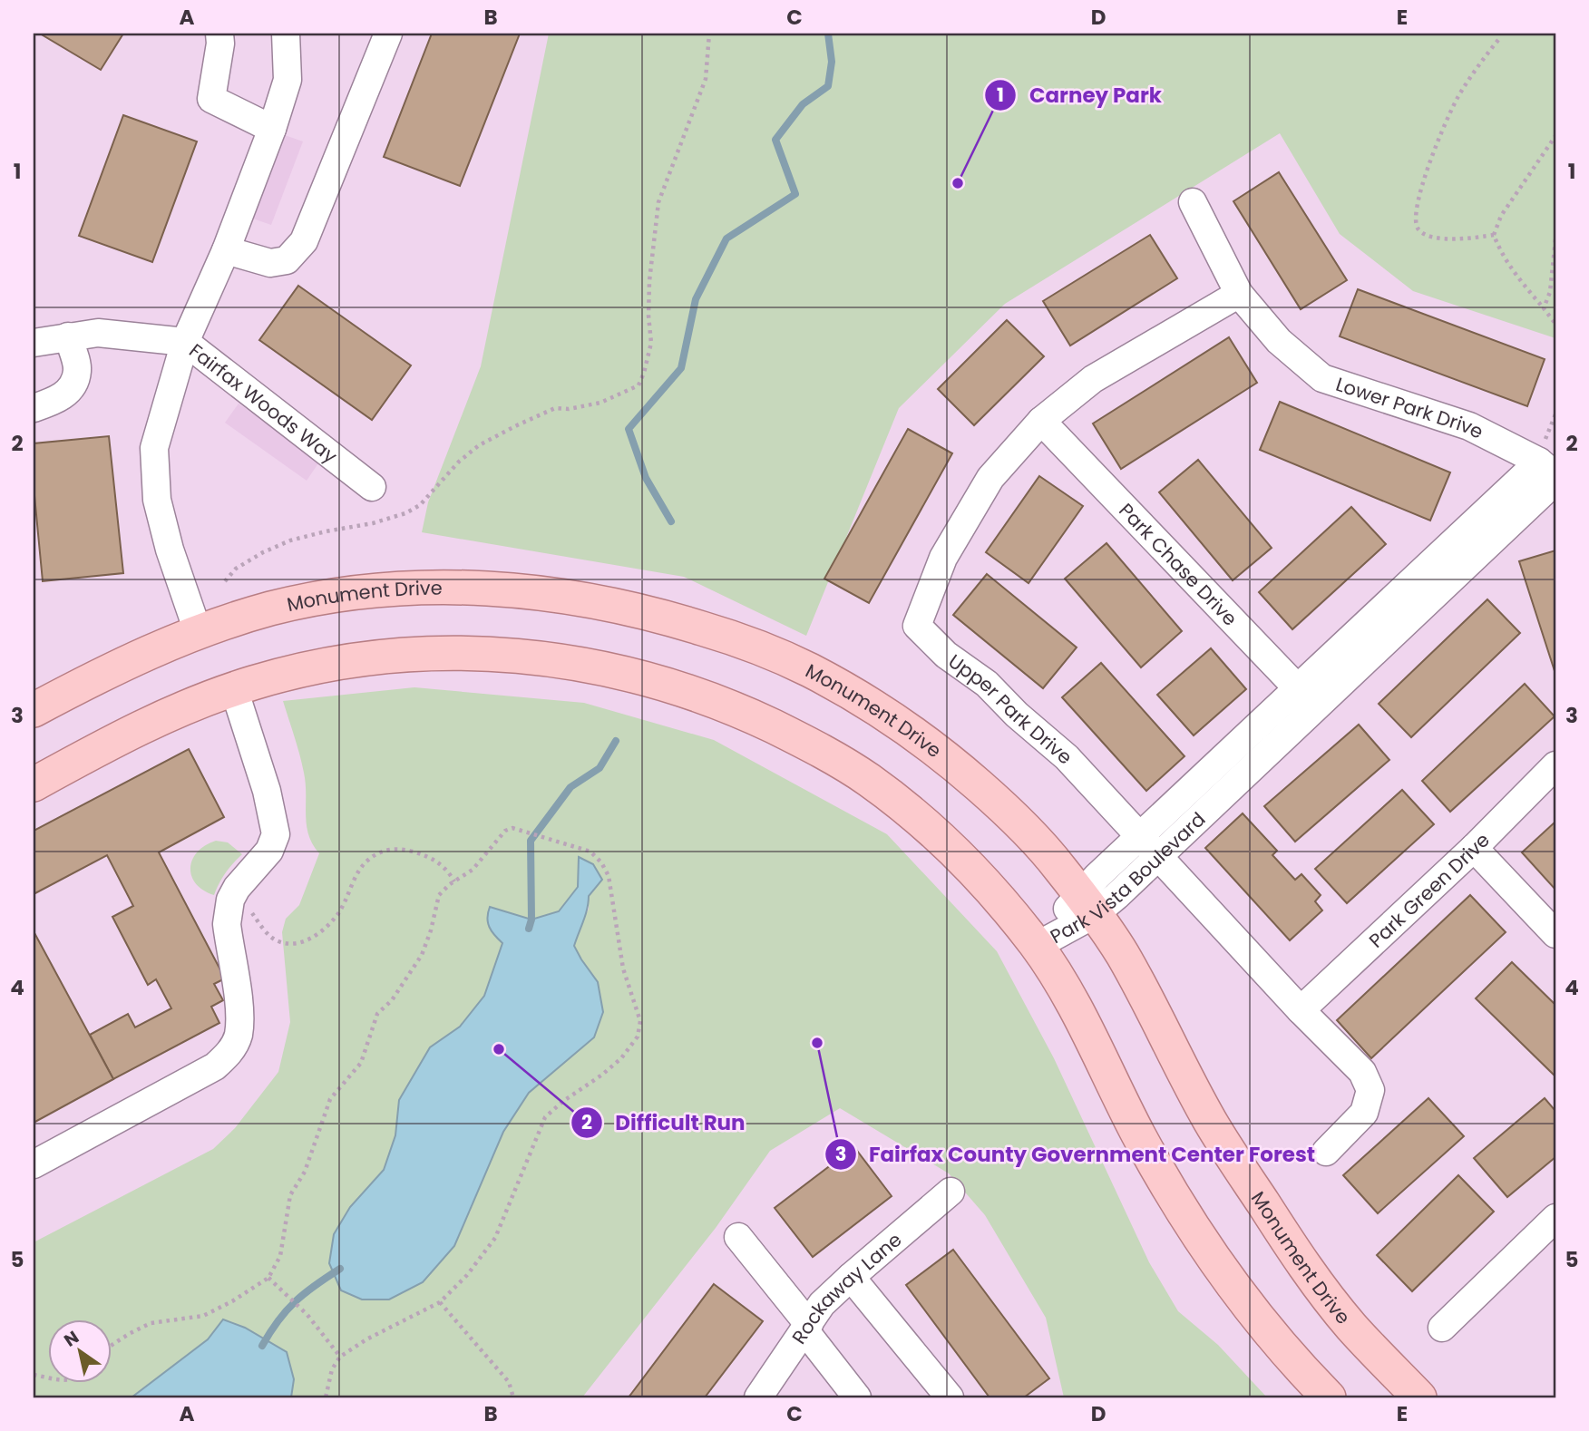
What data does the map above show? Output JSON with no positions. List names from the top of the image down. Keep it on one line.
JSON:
{"streets":{"main road":["Monument Drive"],"street":["Fairfax Woods Way","Lower Park Drive","Park Chase Drive","Upper Park Drive","Park Vista Boulevard","Park Green Drive","Rockaway Lane"]},"crossings":[["Lower Park Drive","Upper Park Drive"],["Lower Park Drive","Park Vista Boulevard"],["Park Chase Drive","Upper Park Drive"],["Park Chase Drive","Park Vista Boulevard"],["Monument Drive","Park Vista Boulevard"],["Upper Park Drive","Park Vista Boulevard"],["Upper Park Drive","Park Green Drive"]],"places":["Carney Park","Fairfax County Government Center Forest","Difficult Run"],"north":"top left","grid":{"columns":["A","B","C","D","E"],"rows":["1","2","3","4","5"]}}
